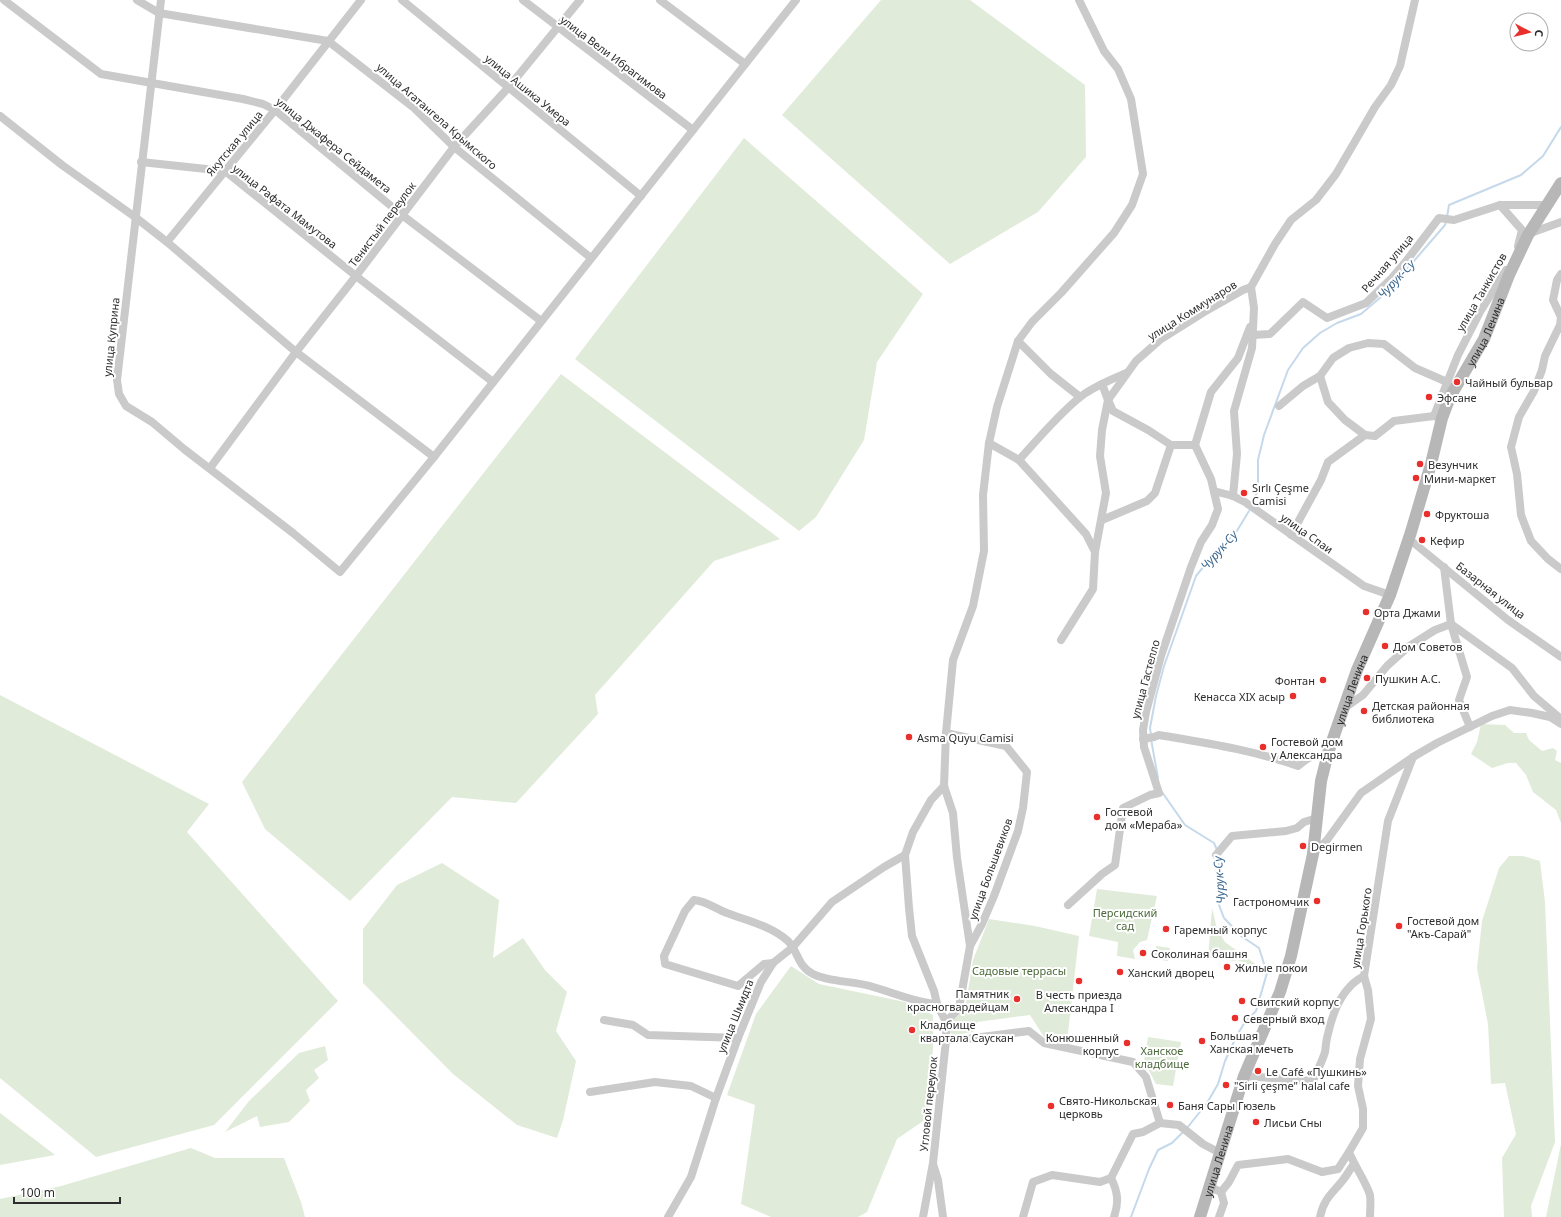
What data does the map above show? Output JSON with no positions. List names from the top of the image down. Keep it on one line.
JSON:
{"streets":{"main road":["улица Ленина"],"street":["улица Вели Ибрагимова","улица Ашика Умера","улица Агатангела Крымского","Якутская улица","улица Джафера Сейдамета","улица Рафата Мамутова","Тенистый переулок","Речная улица","улица Танкистов","улица Коммунаров","улица Куприна","улица Спаи","Базарная улица","улица Гастелло","улица Большевиков","улица Горького","улица Шмидта","Угловой переулок"]},"crossings":[["улица Вели Ибрагимова","Тенистый переулок"],["улица Ашика Умера","Тенистый переулок"],["улица Агатангела Крымского","Якутская улица"],["улица Агатангела Крымского","Тенистый переулок"],["улица Агатангела Крымского","улица Куприна"],["Якутская улица","улица Джафера Сейдамета"],["Якутская улица","улица Рафата Мамутова"],["улица Джафера Сейдамета","Тенистый переулок"],["улица Джафера Сейдамета","улица Куприна"],["улица Рафата Мамутова","Тенистый переулок"],["улица Рафата Мамутова","улица Куприна"],["Тенистый переулок","улица Куприна"],["Речная улица","улица Танкистов"],["Речная улица","улица Ленина"],["улица Танкистов","улица Ленина"],["улица Ленина","улица Спаи"],["улица Ленина","Базарная улица"],["улица Ленина","улица Горького"],["улица Спаи","улица Гастелло"]],"water":["Чурук-Су"],"parks":["Персидский сад","Садовые террасы","Ханское кладбище"],"places":["Чайный бульвар","Эфсане","Везунчик","Мини-маркет","Sırlı Çeşme Camisi","Фруктоша","Кефир","Орта Джами","Дом Советов","Пушкин А.С.","Фонтан","Кенасса XIX асыр","Детская районная библиотека","Asma Quyu Camisi","Гостевой дом у Александра","Гостевой дом «Мераба»","Degirmen","Гастрономчик","Гостевой дом \"Акъ-Сарай\"","Гаремный корпус","Соколиная башня","Жилые покои","Ханский дворец","В честь приезда Александра I","Памятник красногвардейцам","Свитский корпус","Северный вход","Кладбище квартала Саускан","Большая Ханская мечеть","Конюшенный корпус","Le Café «Пушкинь»","\"Sirli çeşme\" halal cafe","Баня Сары Гюзель","Свято-Никольская церковь","Лисьи Сны"],"scale_bar":"100 m","north":"right"}
